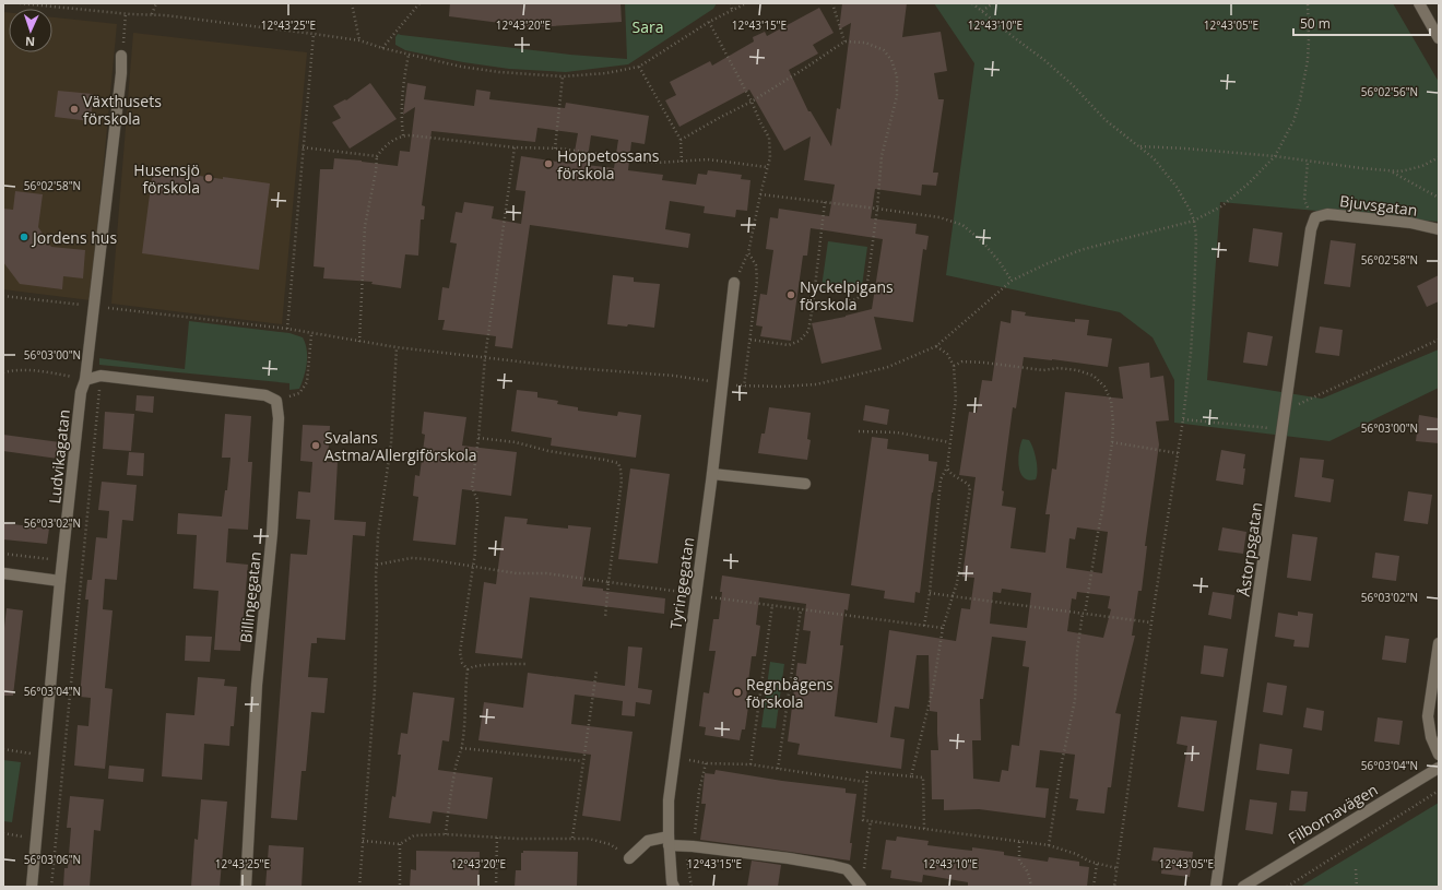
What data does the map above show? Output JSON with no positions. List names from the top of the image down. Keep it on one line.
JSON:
{"streets":{"street":["Bjuvsgatan","Ludvikagatan","Åstorpsgatan","Tyringegatan","Billingegatan","Filbornavägen"]},"crossings":[["Bjuvsgatan","Åstorpsgatan"]],"parks":["Sara"],"places":["Växthusets förskola","Hoppetossans förskola","Husensjö förskola","Jordens hus","Nyckelpigans förskola","Svalans Astma/Allergiförskola","Regnbågens förskola"],"scale_bar":"50 m","north":"bottom","coordinates":["12°43'25\"E","12°43'20\"E","12°43'15\"E","12°43'10\"E","12°43'05\"E","56°02'56\"N","56°02'58\"N","56°03'00\"N","56°03'02\"N","56°03'04\"N","56°03'06\"N"]}
